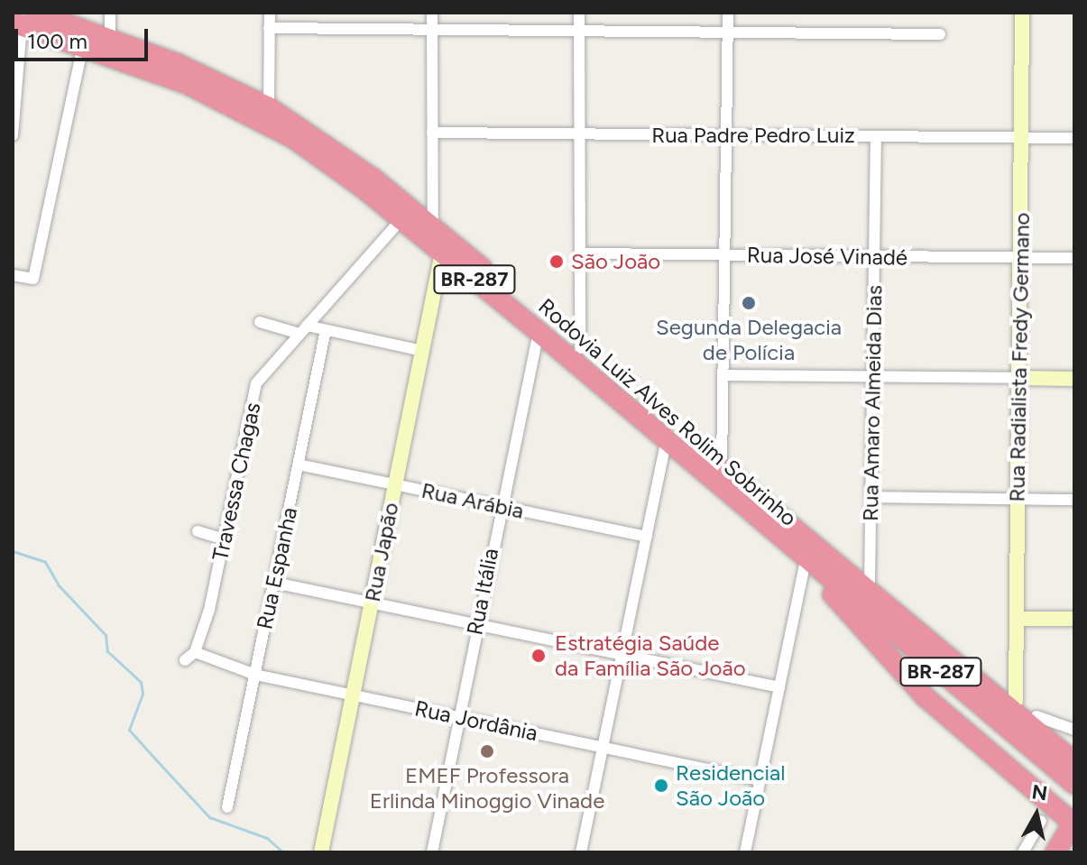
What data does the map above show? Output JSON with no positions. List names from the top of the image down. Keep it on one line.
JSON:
{"streets":{"highway":["BR-287","Rodovia Luiz Alves Rolim Sobrinho"],"street":["Rua Padre Pedro Luiz","Rua José Vinadé","Rua Radialista Fredy Germano","Rua Amaro Almeida Dias","Travessa Chagas","Rua Arábia","Rua Japão","Rua Espanha","Rua Itália","Rua Jordânia"]},"crossings":[["Rua Padre Pedro Luiz","Rua Radialista Fredy Germano"],["Rua Padre Pedro Luiz","Rua Amaro Almeida Dias"],["Rua José Vinadé","Rua Radialista Fredy Germano"],["Rua José Vinadé","Rua Amaro Almeida Dias"],["BR-287","Rua Radialista Fredy Germano"],["BR-287","Rua Amaro Almeida Dias"],["BR-287","Rodovia Luiz Alves Rolim Sobrinho"],["Rodovia Luiz Alves Rolim Sobrinho","Travessa Chagas"],["Rodovia Luiz Alves Rolim Sobrinho","Rua Japão"],["Rodovia Luiz Alves Rolim Sobrinho","Rua Itália"],["Travessa Chagas","Rua Jordânia"],["Rua Arábia","Rua Japão"],["Rua Arábia","Rua Espanha"],["Rua Arábia","Rua Itália"],["Rua Japão","Rua Jordânia"],["Rua Espanha","Rua Jordânia"],["Rua Itália","Rua Jordânia"]],"places":["São João","Segunda Delegacia de Polícia","Estratégia Saúde da Família São João","EMEF Professora Erlinda Minoggio Vinade","Residencial São João"],"scale_bar":"100 m","north":"top"}
